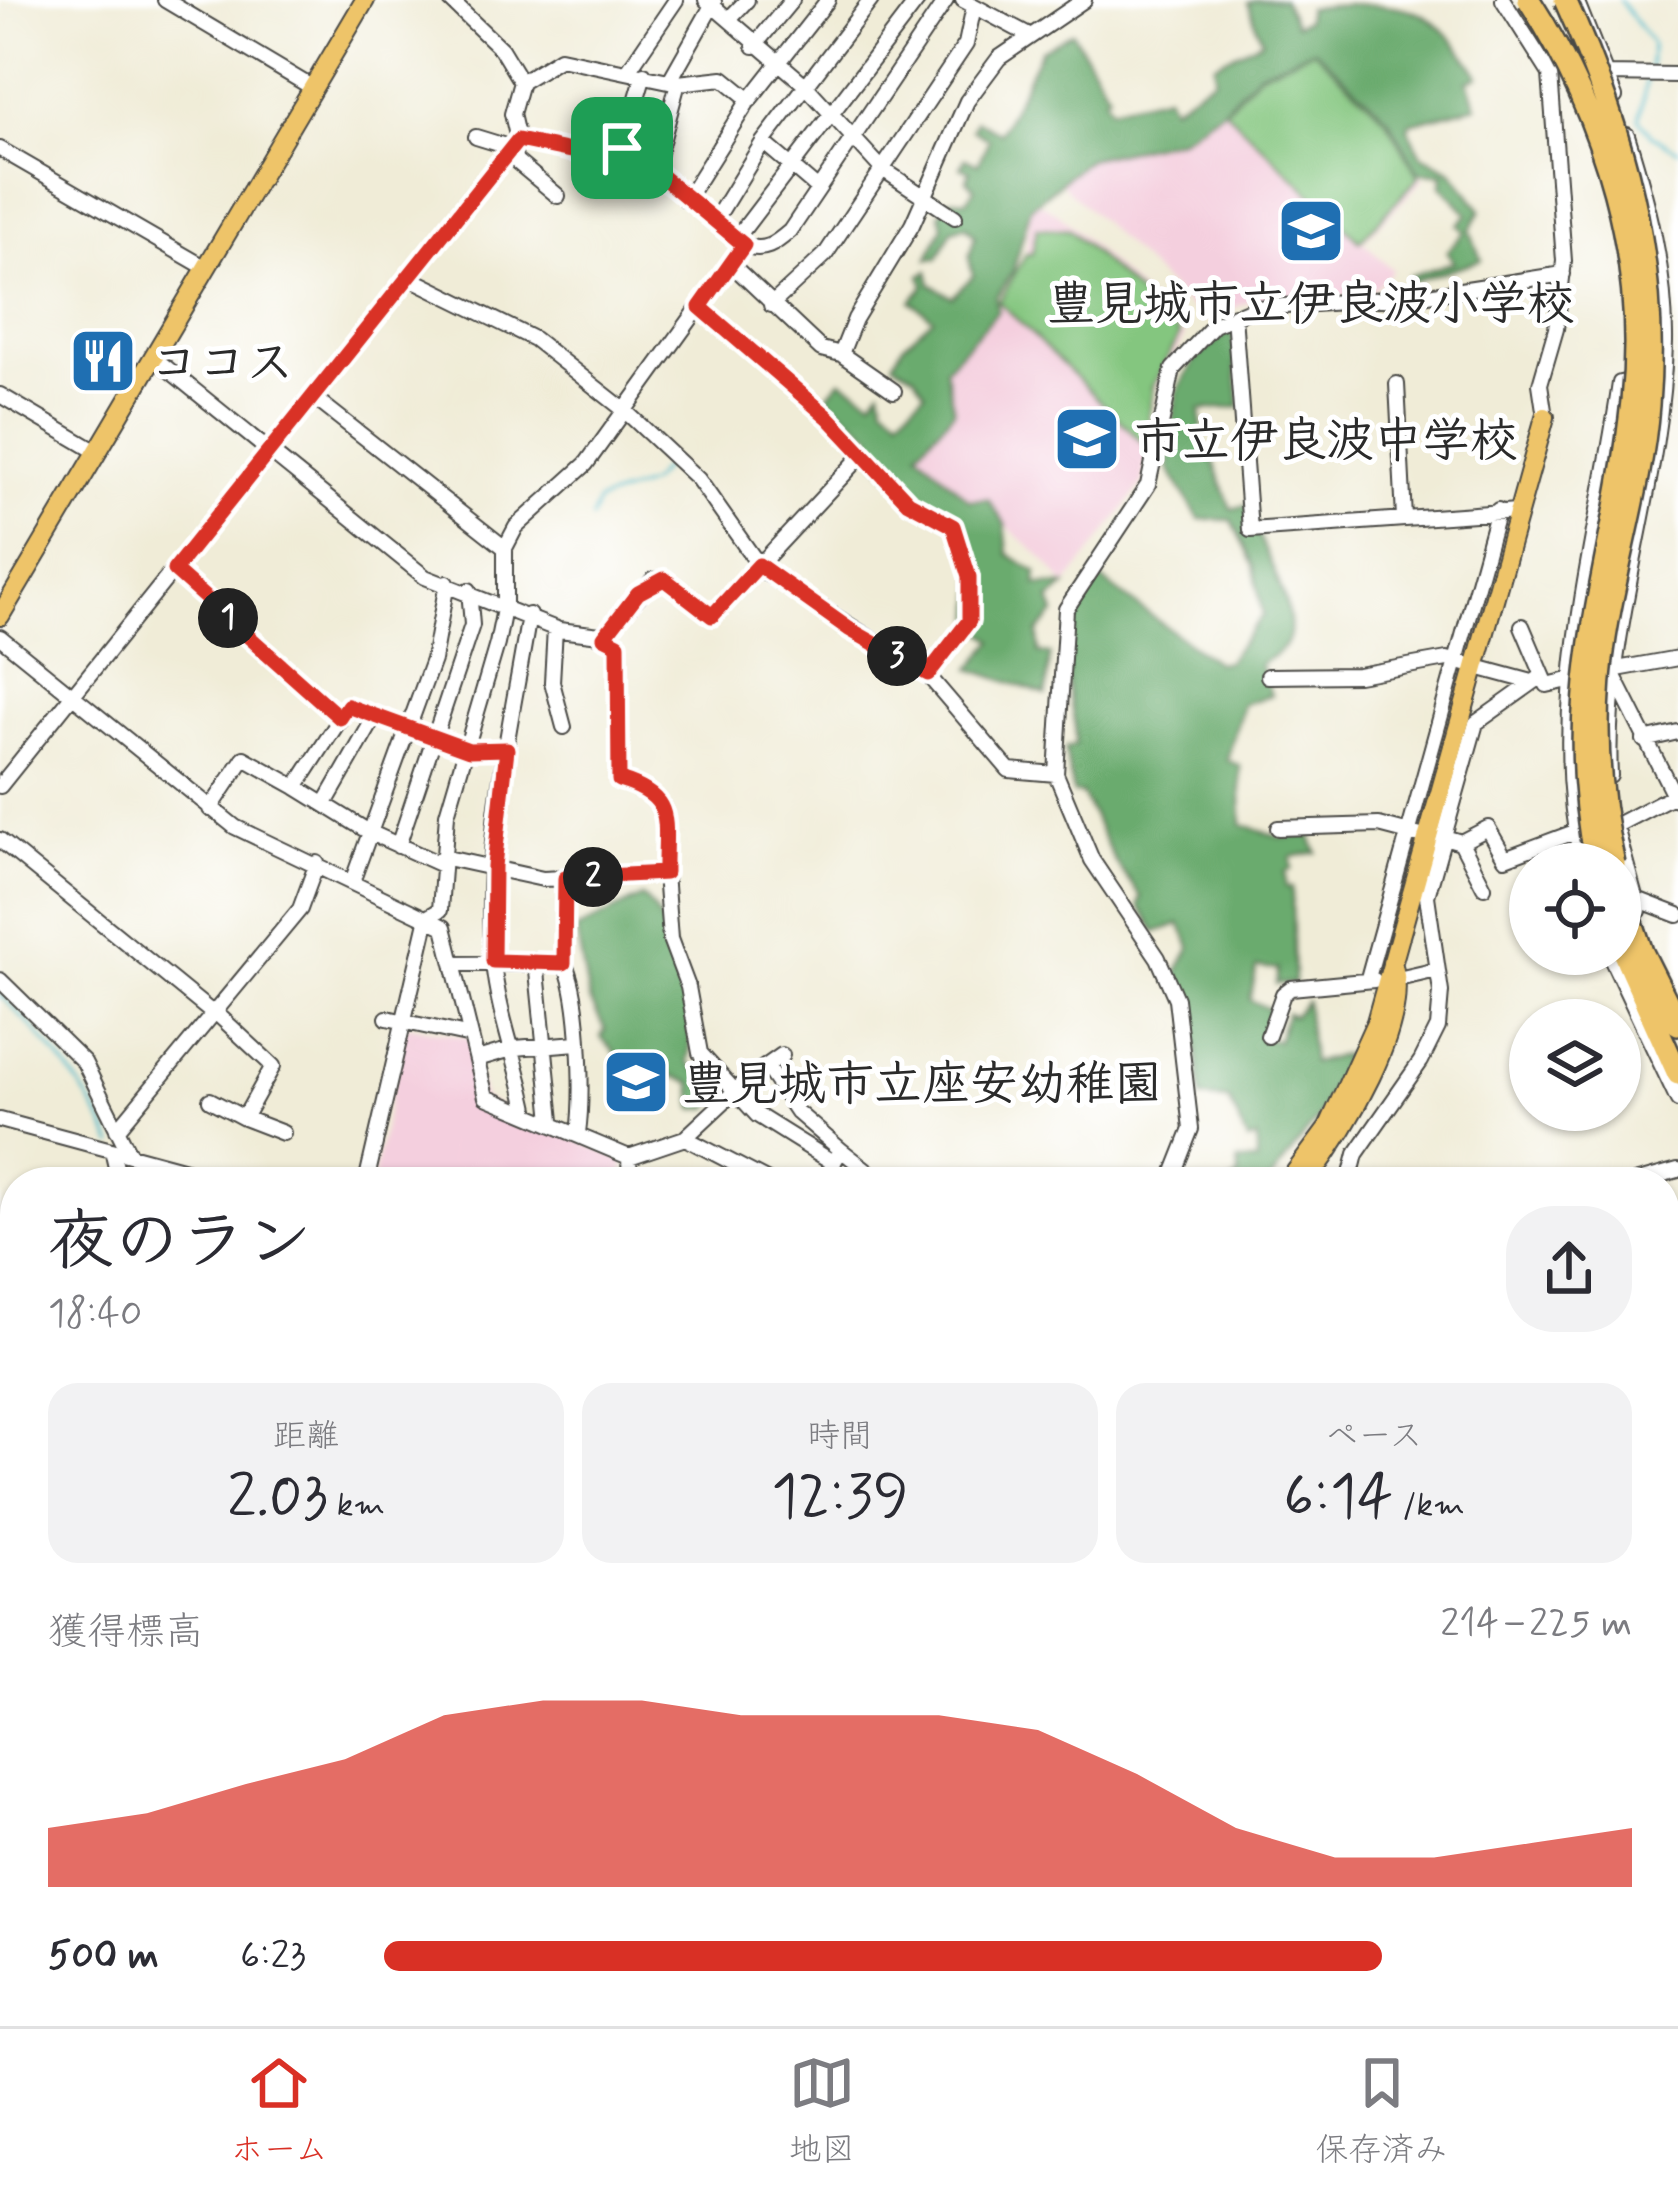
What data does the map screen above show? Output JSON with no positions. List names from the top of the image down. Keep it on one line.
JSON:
{"places":{"school or university":["豊見城市立伊良波小学校","市立伊良波中学校","豊見城市立座安幼稚園"],"restaurant":["ココス"]},"page":{"pins":["1","3","2"],"heading":["夜のラン","18:40"],"stats":[["距離","2.03 km"],["時間","12:39"],["ペース","6:14 /km"]],"chart":["獲得標高","214–225 m"],"list":[{"name":"500 m","note":"6:23"}],"tabs":["ホーム","地図","保存済み"]}}
